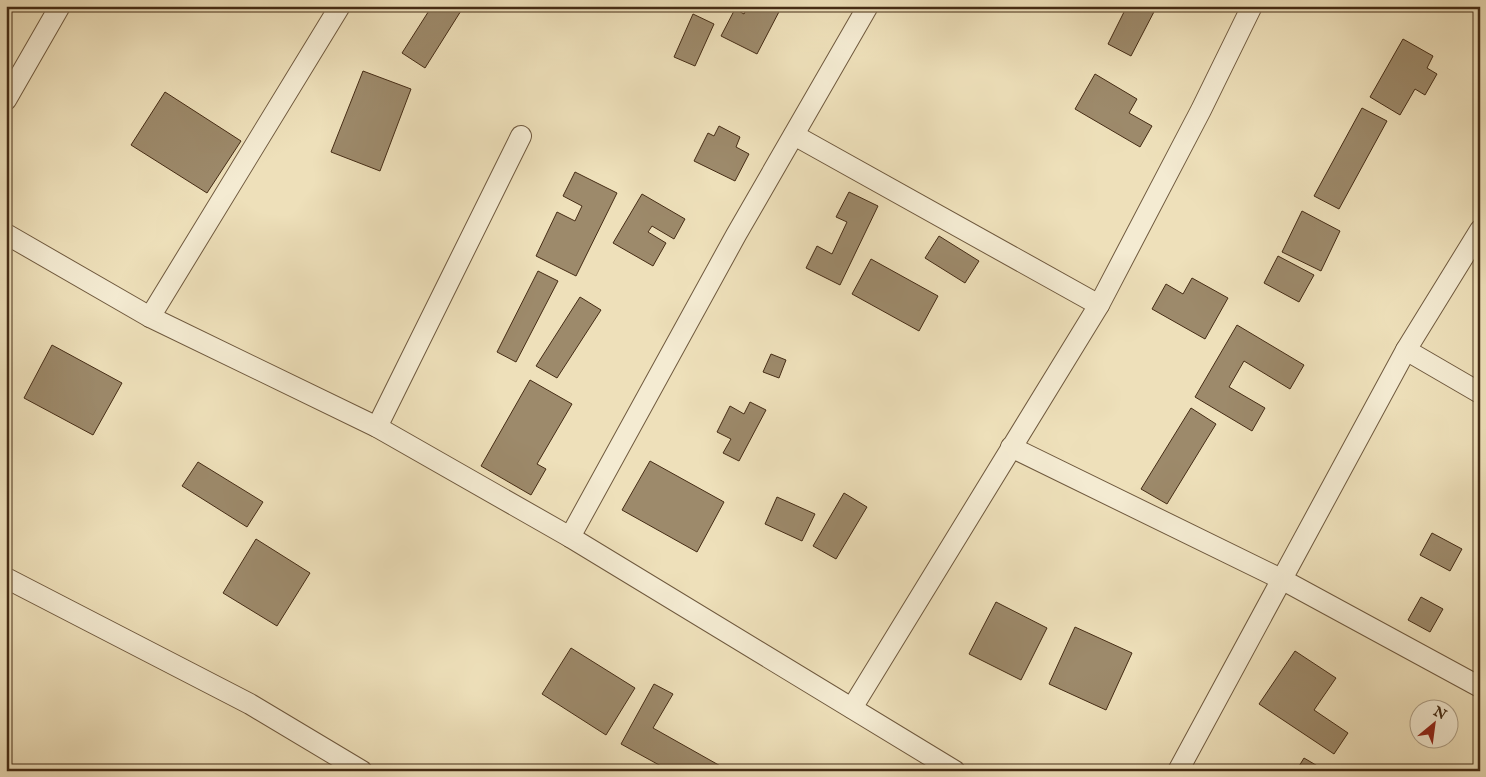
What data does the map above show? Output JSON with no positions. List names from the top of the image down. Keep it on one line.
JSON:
{"north":"top right"}
